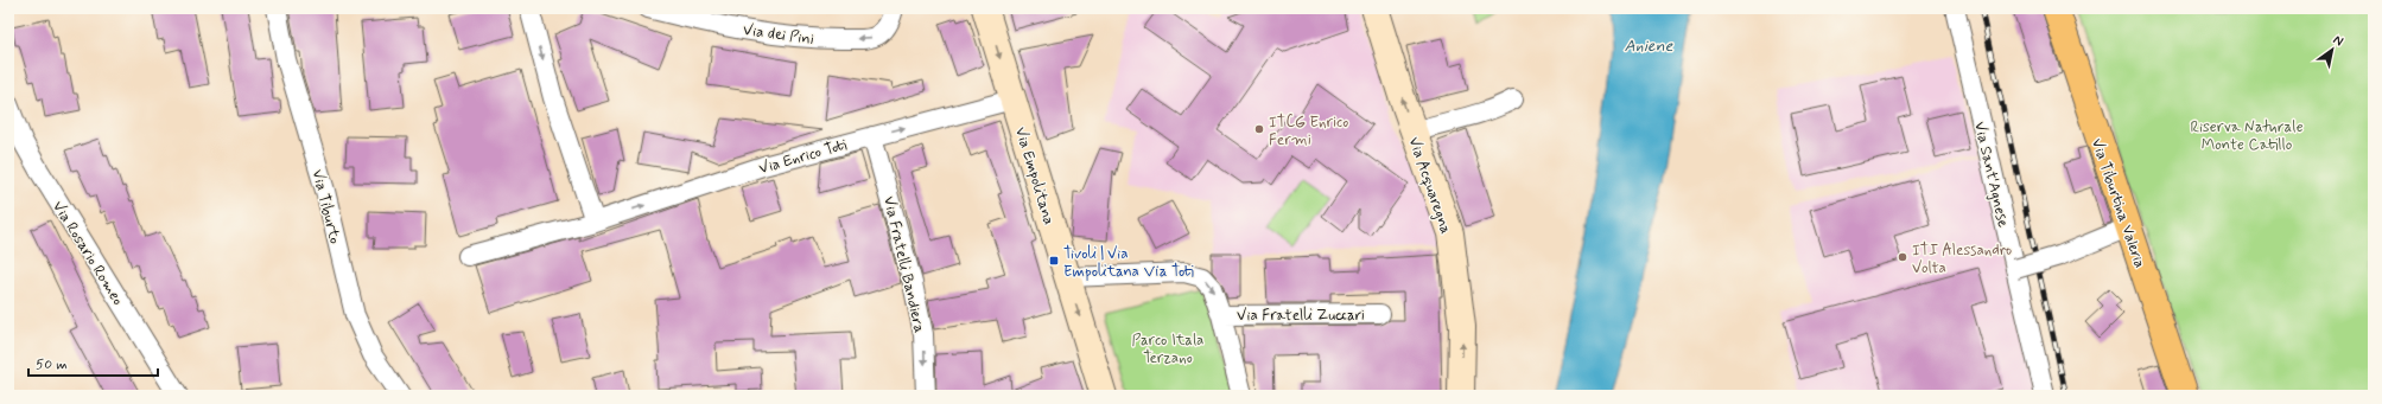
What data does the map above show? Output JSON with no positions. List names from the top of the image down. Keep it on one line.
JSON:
{"streets":{"main road":["Via Empolitana","Via Acquaregna","Via Tiburtina Valeria"],"street":["Via dei Pini","Via Enrico Toti","Via Sant'Agnese","Via Tiburto","Via Rosario Romeo","Via Fratelli Bandiera","Via Fratelli Zuccari"]},"crossings":[["Via Enrico Toti","Via Empolitana"],["Via Enrico Toti","Via Fratelli Bandiera"]],"one_way":["Via dei Pini","Via Enrico Toti","Via Empolitana","Via Acquaregna","Via Fratelli Bandiera"],"water":["Aniene"],"parks":["Riserva Naturale Monte Catillo","Parco Itala Terzano"],"places":{"other":["ITCG Enrico Fermi","ITI Alessandro Volta"],"transit":["Tivoli | Via Empolitana Via Toti"]},"scale_bar":"50 m","north":"top right"}
